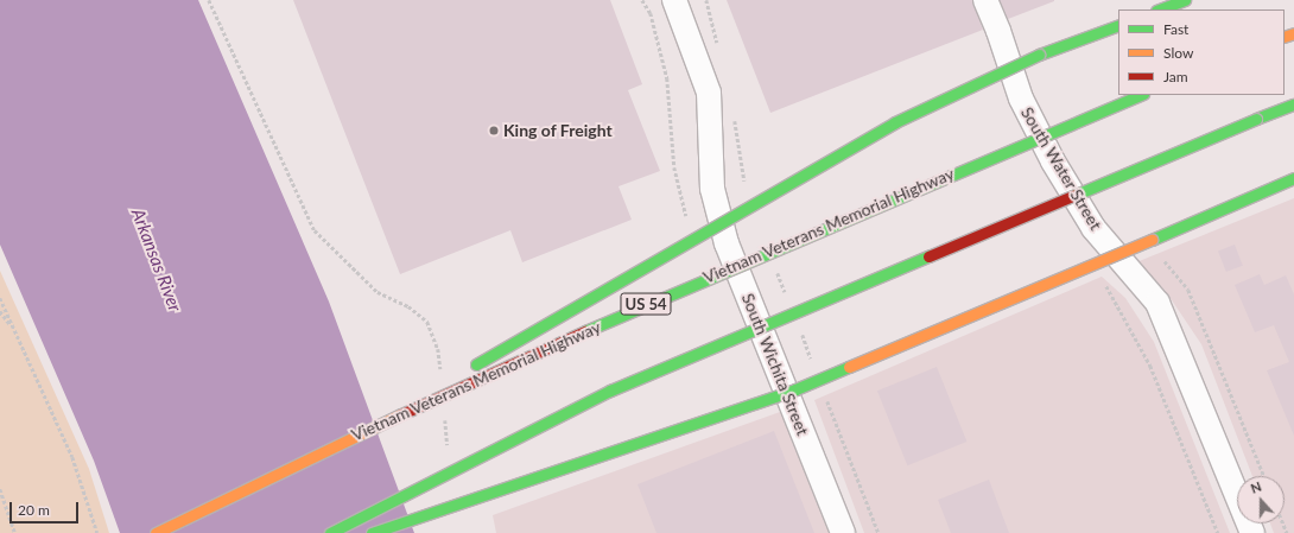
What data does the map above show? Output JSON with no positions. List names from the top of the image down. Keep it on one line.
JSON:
{"streets":{"highway":["Vietnam Veterans Memorial Highway","US 54"],"street":["South Water Street","South Wichita Street"]},"water":["Arkansas River"],"places":["King of Freight"],"legend":["Fast","Slow","Jam"],"scale_bar":"20 m","north":"top"}
